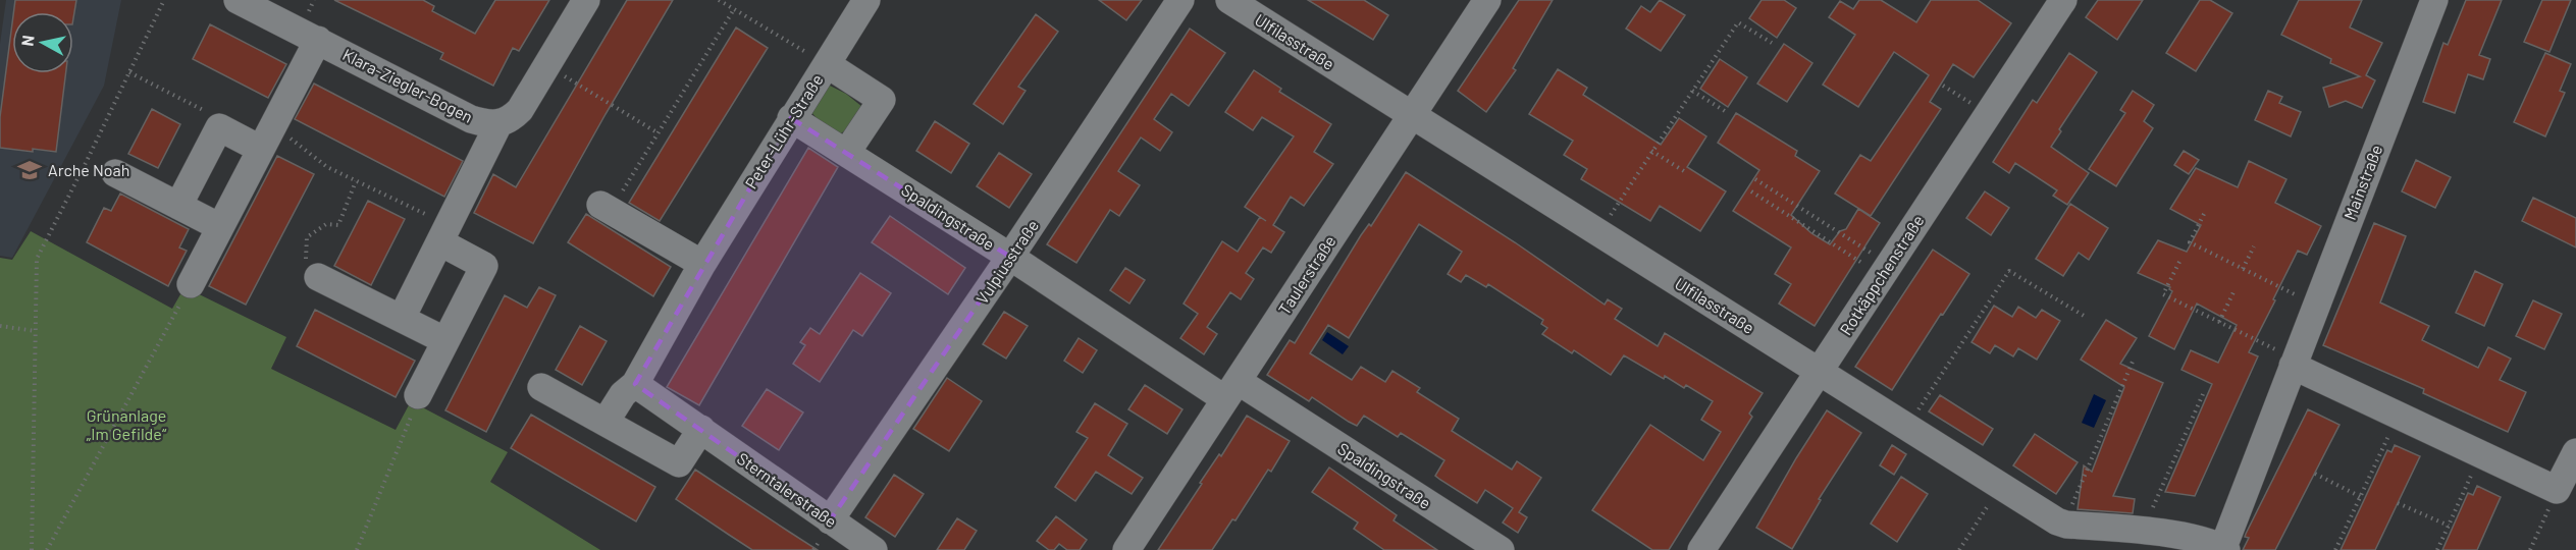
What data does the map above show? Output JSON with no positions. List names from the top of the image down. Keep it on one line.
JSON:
{"streets":{"street":["Ulfilasstraße","Klara-Ziegler-Bogen","Peter-Lühr-Straße","Mainstraße","Spaldingstraße","Vulpiusstraße","Taulerstraße","Rotkäppchenstraße","Sterntalerstraße"]},"crossings":[["Ulfilasstraße","Mainstraße"],["Ulfilasstraße","Taulerstraße"],["Ulfilasstraße","Rotkäppchenstraße"],["Peter-Lühr-Straße","Spaldingstraße"],["Peter-Lühr-Straße","Sterntalerstraße"],["Spaldingstraße","Vulpiusstraße"],["Spaldingstraße","Taulerstraße"],["Vulpiusstraße","Sterntalerstraße"]],"parks":["Grünanlage „Im Gefilde“"],"places":{"school or university":["Arche Noah"]},"north":"left"}
